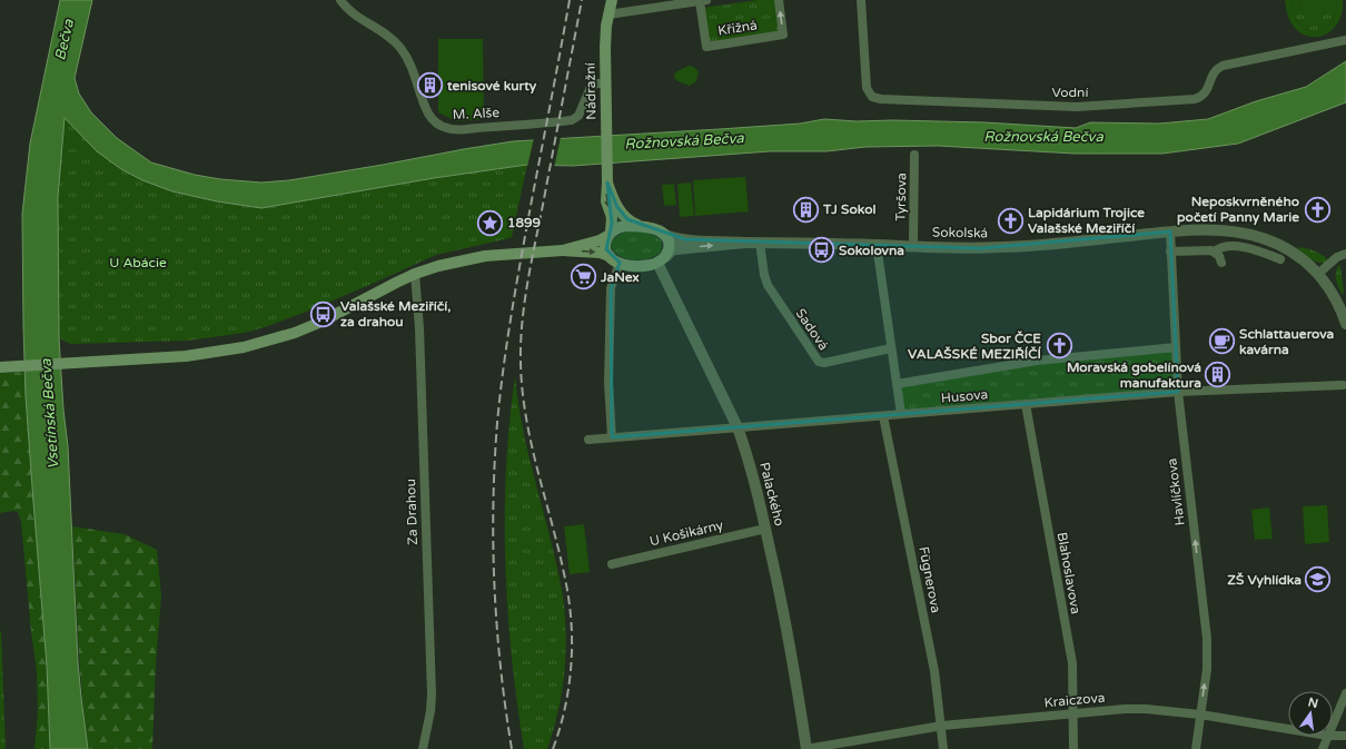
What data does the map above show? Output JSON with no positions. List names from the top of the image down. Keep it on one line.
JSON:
{"streets":{"main road":["Nádražní","Sokolská"],"street":["Křižná","Vodní","M. Alše","Tyršova","Sadová","Husova","Havlíčkova","Palackého","Za Drahou","U Košikárny","Blahoslavova","Fügnerova","Kraiczova"]},"crossings":[["Křižná","Nádražní"],["Nádražní","M. Alše"],["Nádražní","Sokolská"],["Nádražní","Palackého"],["Sokolská","Sadová"],["Sokolská","Havlíčkova"],["Sokolská","Palackého"],["Sokolská","Za Drahou"],["Husova","Havlíčkova"],["Husova","Palackého"],["Husova","Blahoslavova"],["Husova","Fügnerova"],["Havlíčkova","Kraiczova"],["Palackého","U Košikárny"],["Palackého","Kraiczova"],["Blahoslavova","Kraiczova"],["Fügnerova","Kraiczova"]],"one_way":["Havlíčkova"],"water":["Bečva","Rožnovská Bečva","Vsetínská Bečva"],"parks":["U Abácie"],"places":{"building":["tenisové kurty","TJ Sokol","Moravská gobelínová manufaktura"],"church":["Neposkvrněného početí Panny Marie","Lapidárium Trojice Valašské Meziříčí","Sbor ČCE VALAŠSKÉ MEZIŘÍČÍ"],"place":["1899"],"bus stop":["Sokolovna","Valašské Meziříčí, za drahou"],"supermarket":["JaNex"],"cafe":["Schlattauerova kavárna"],"school or university":["ZŠ Vyhlídka"]},"north":"top"}
